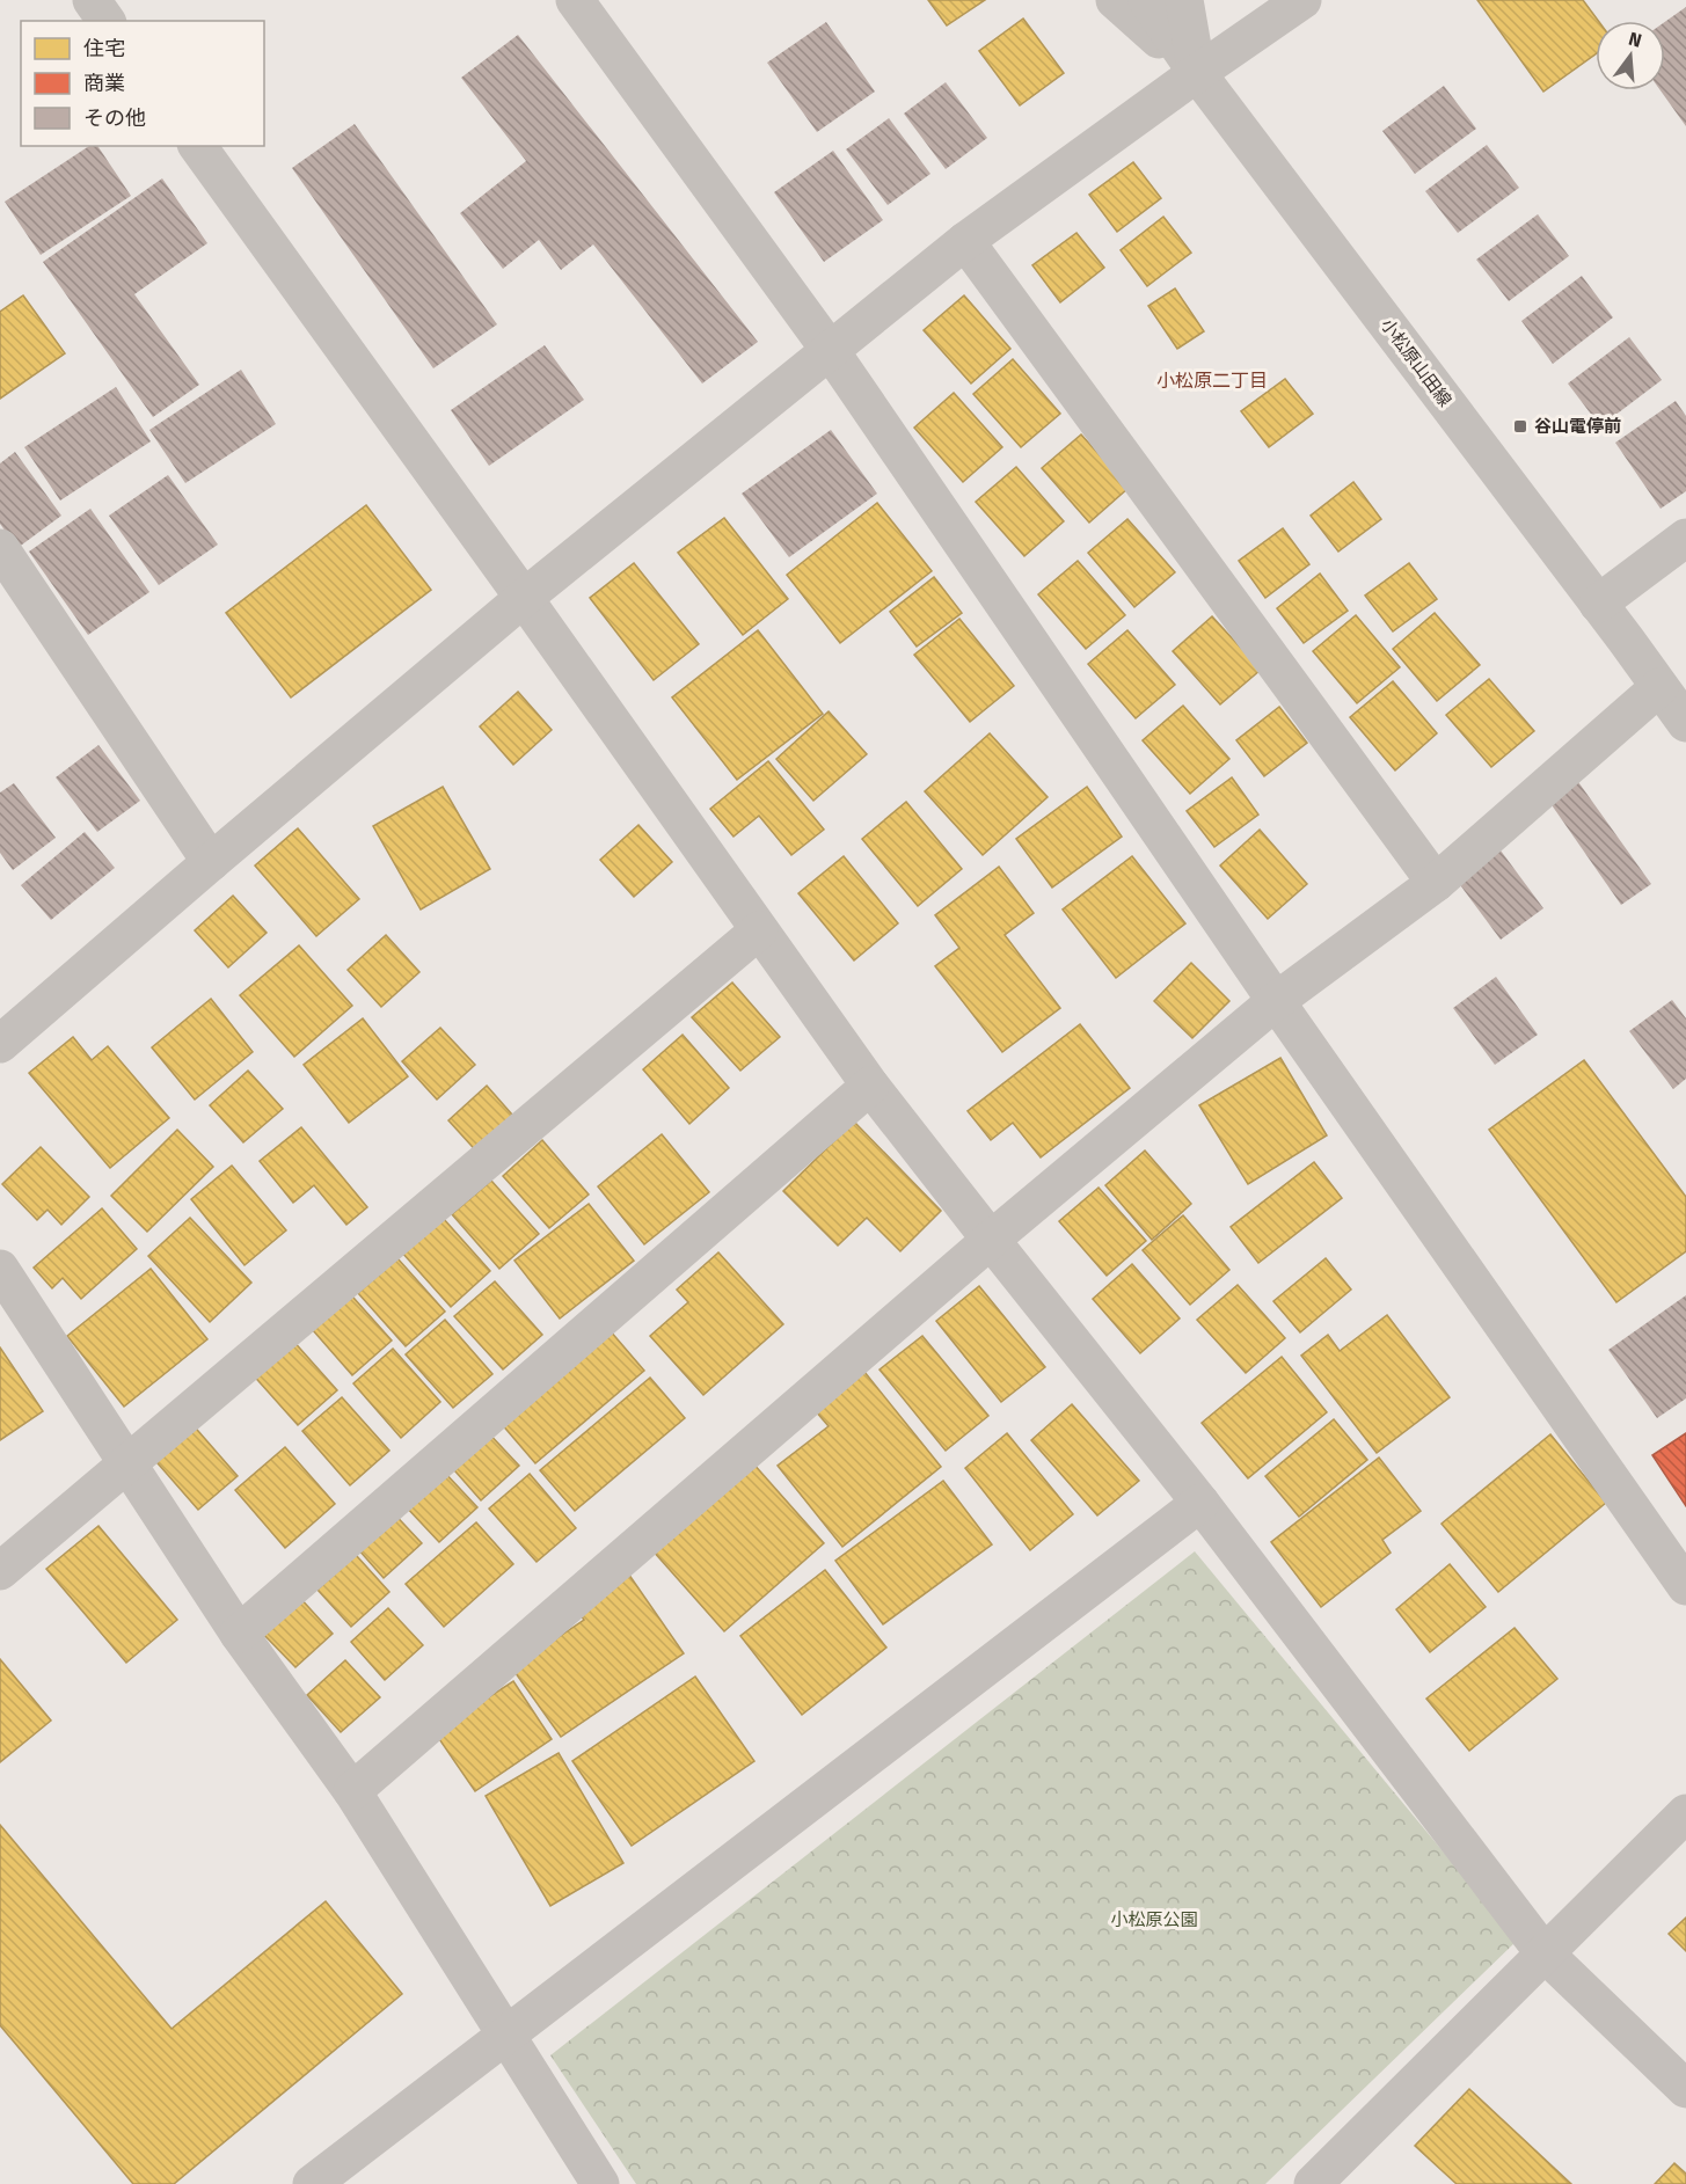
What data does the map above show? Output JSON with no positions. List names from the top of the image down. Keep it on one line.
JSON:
{"streets":{"street":["小松原山田線"]},"districts":["小松原二丁目"],"parks":["小松原公園"],"places":{"transit":["谷山電停前"]},"legend":["住宅","商業","その他"],"north":"top"}
